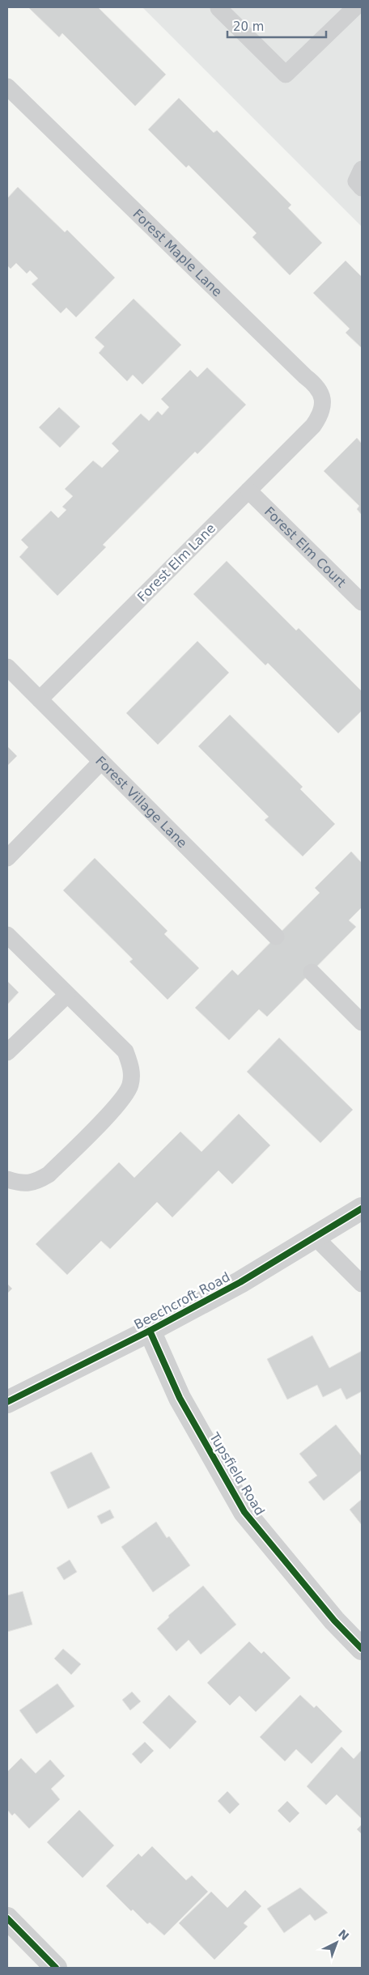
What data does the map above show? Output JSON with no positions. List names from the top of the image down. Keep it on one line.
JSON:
{"streets":{"street":["Beechcroft Road","Tupsfield Road"],"lane":["Forest Maple Lane","Forest Elm Court","Forest Elm Lane","Forest Village Lane"]},"crossings":[["Forest Maple Lane","Forest Elm Lane"],["Forest Elm Court","Forest Elm Lane"],["Forest Elm Lane","Forest Village Lane"],["Beechcroft Road","Tupsfield Road"]],"scale_bar":"20 m","north":"top right"}
